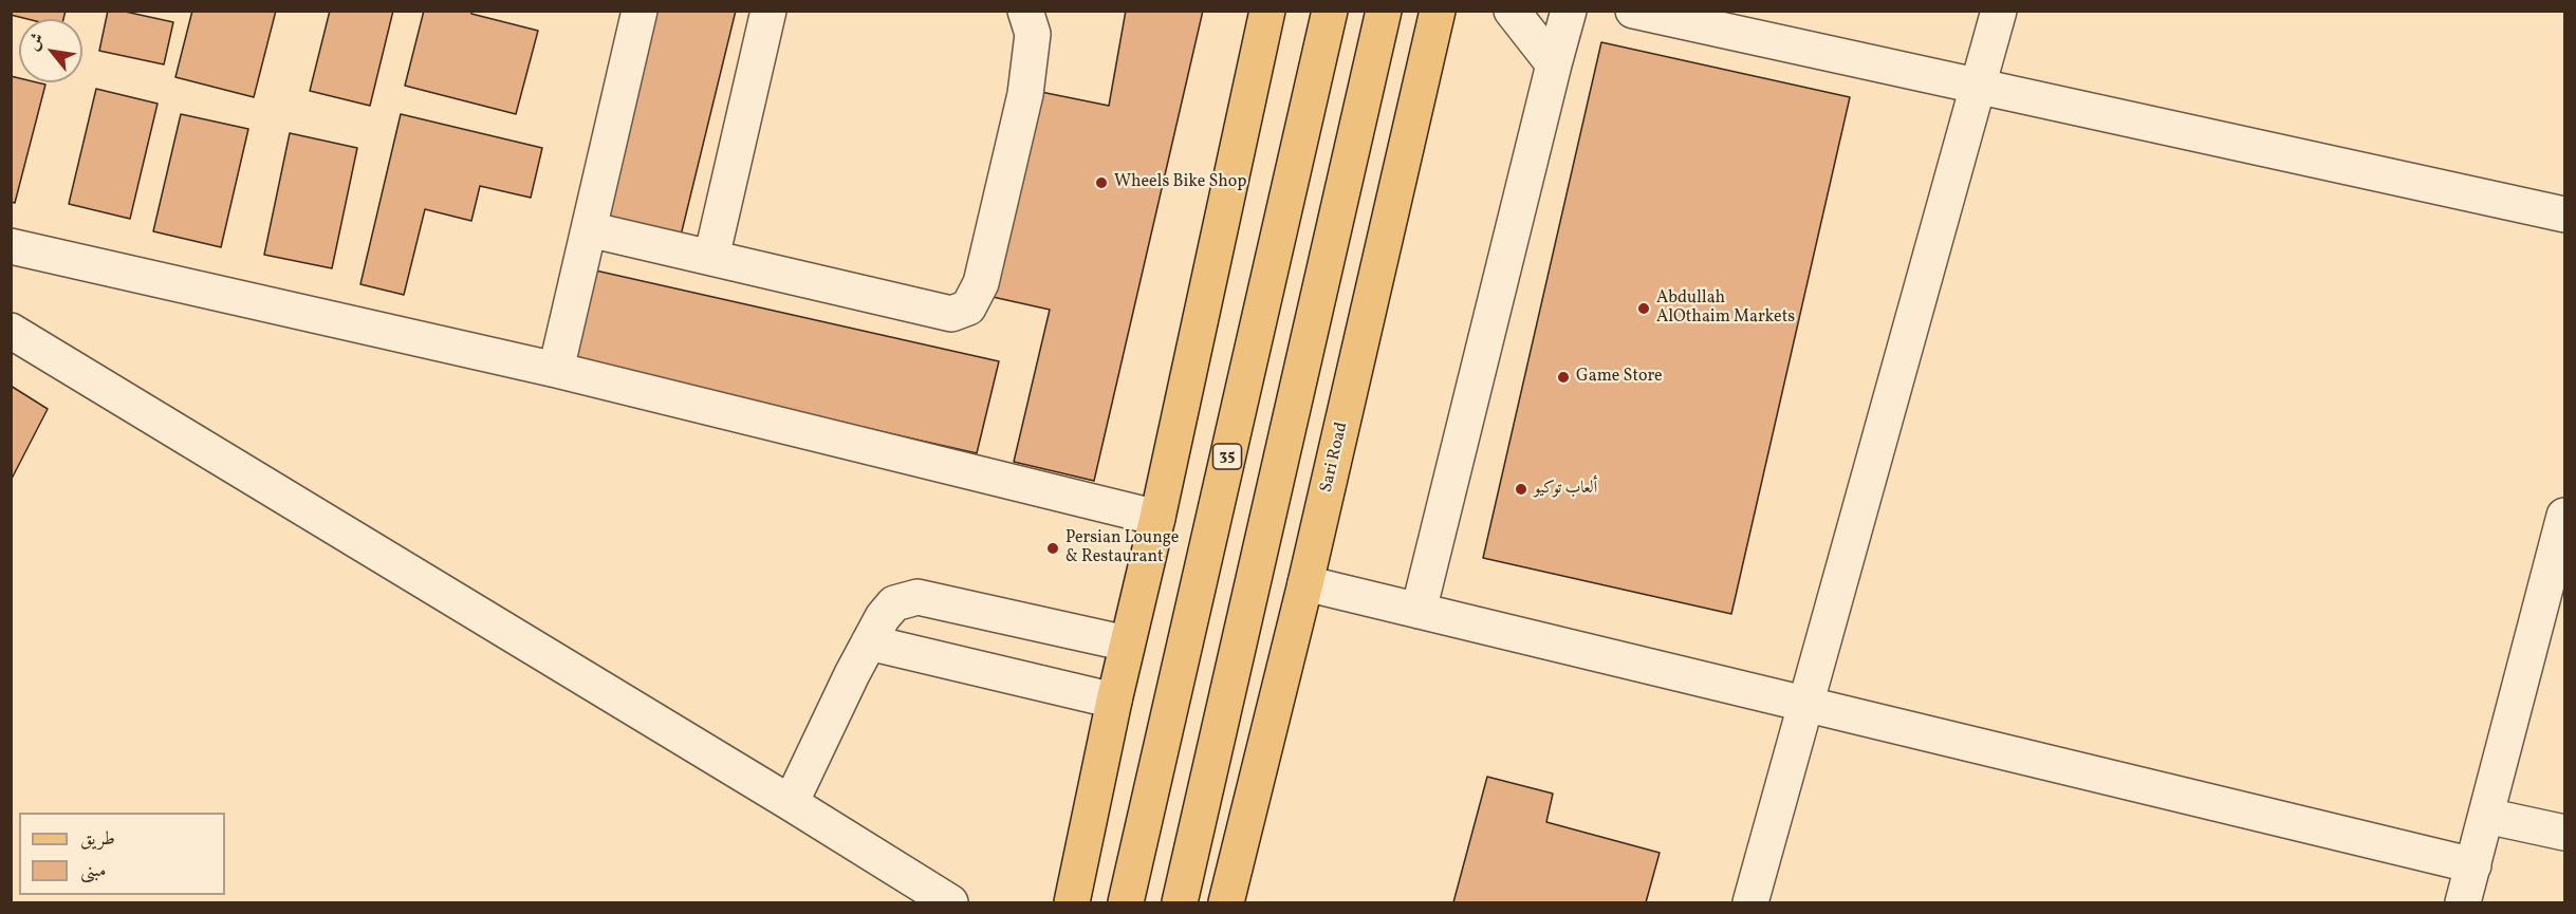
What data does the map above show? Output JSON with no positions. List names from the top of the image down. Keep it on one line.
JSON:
{"streets":{"main road":["35","Sari Road"]},"places":["Wheels Bike Shop","Abdullah AlOthaim Markets","Game Store","ألعاب توكيو","Persian Lounge & Restaurant"],"legend":["طريق","مبنى"],"north":"top left"}
